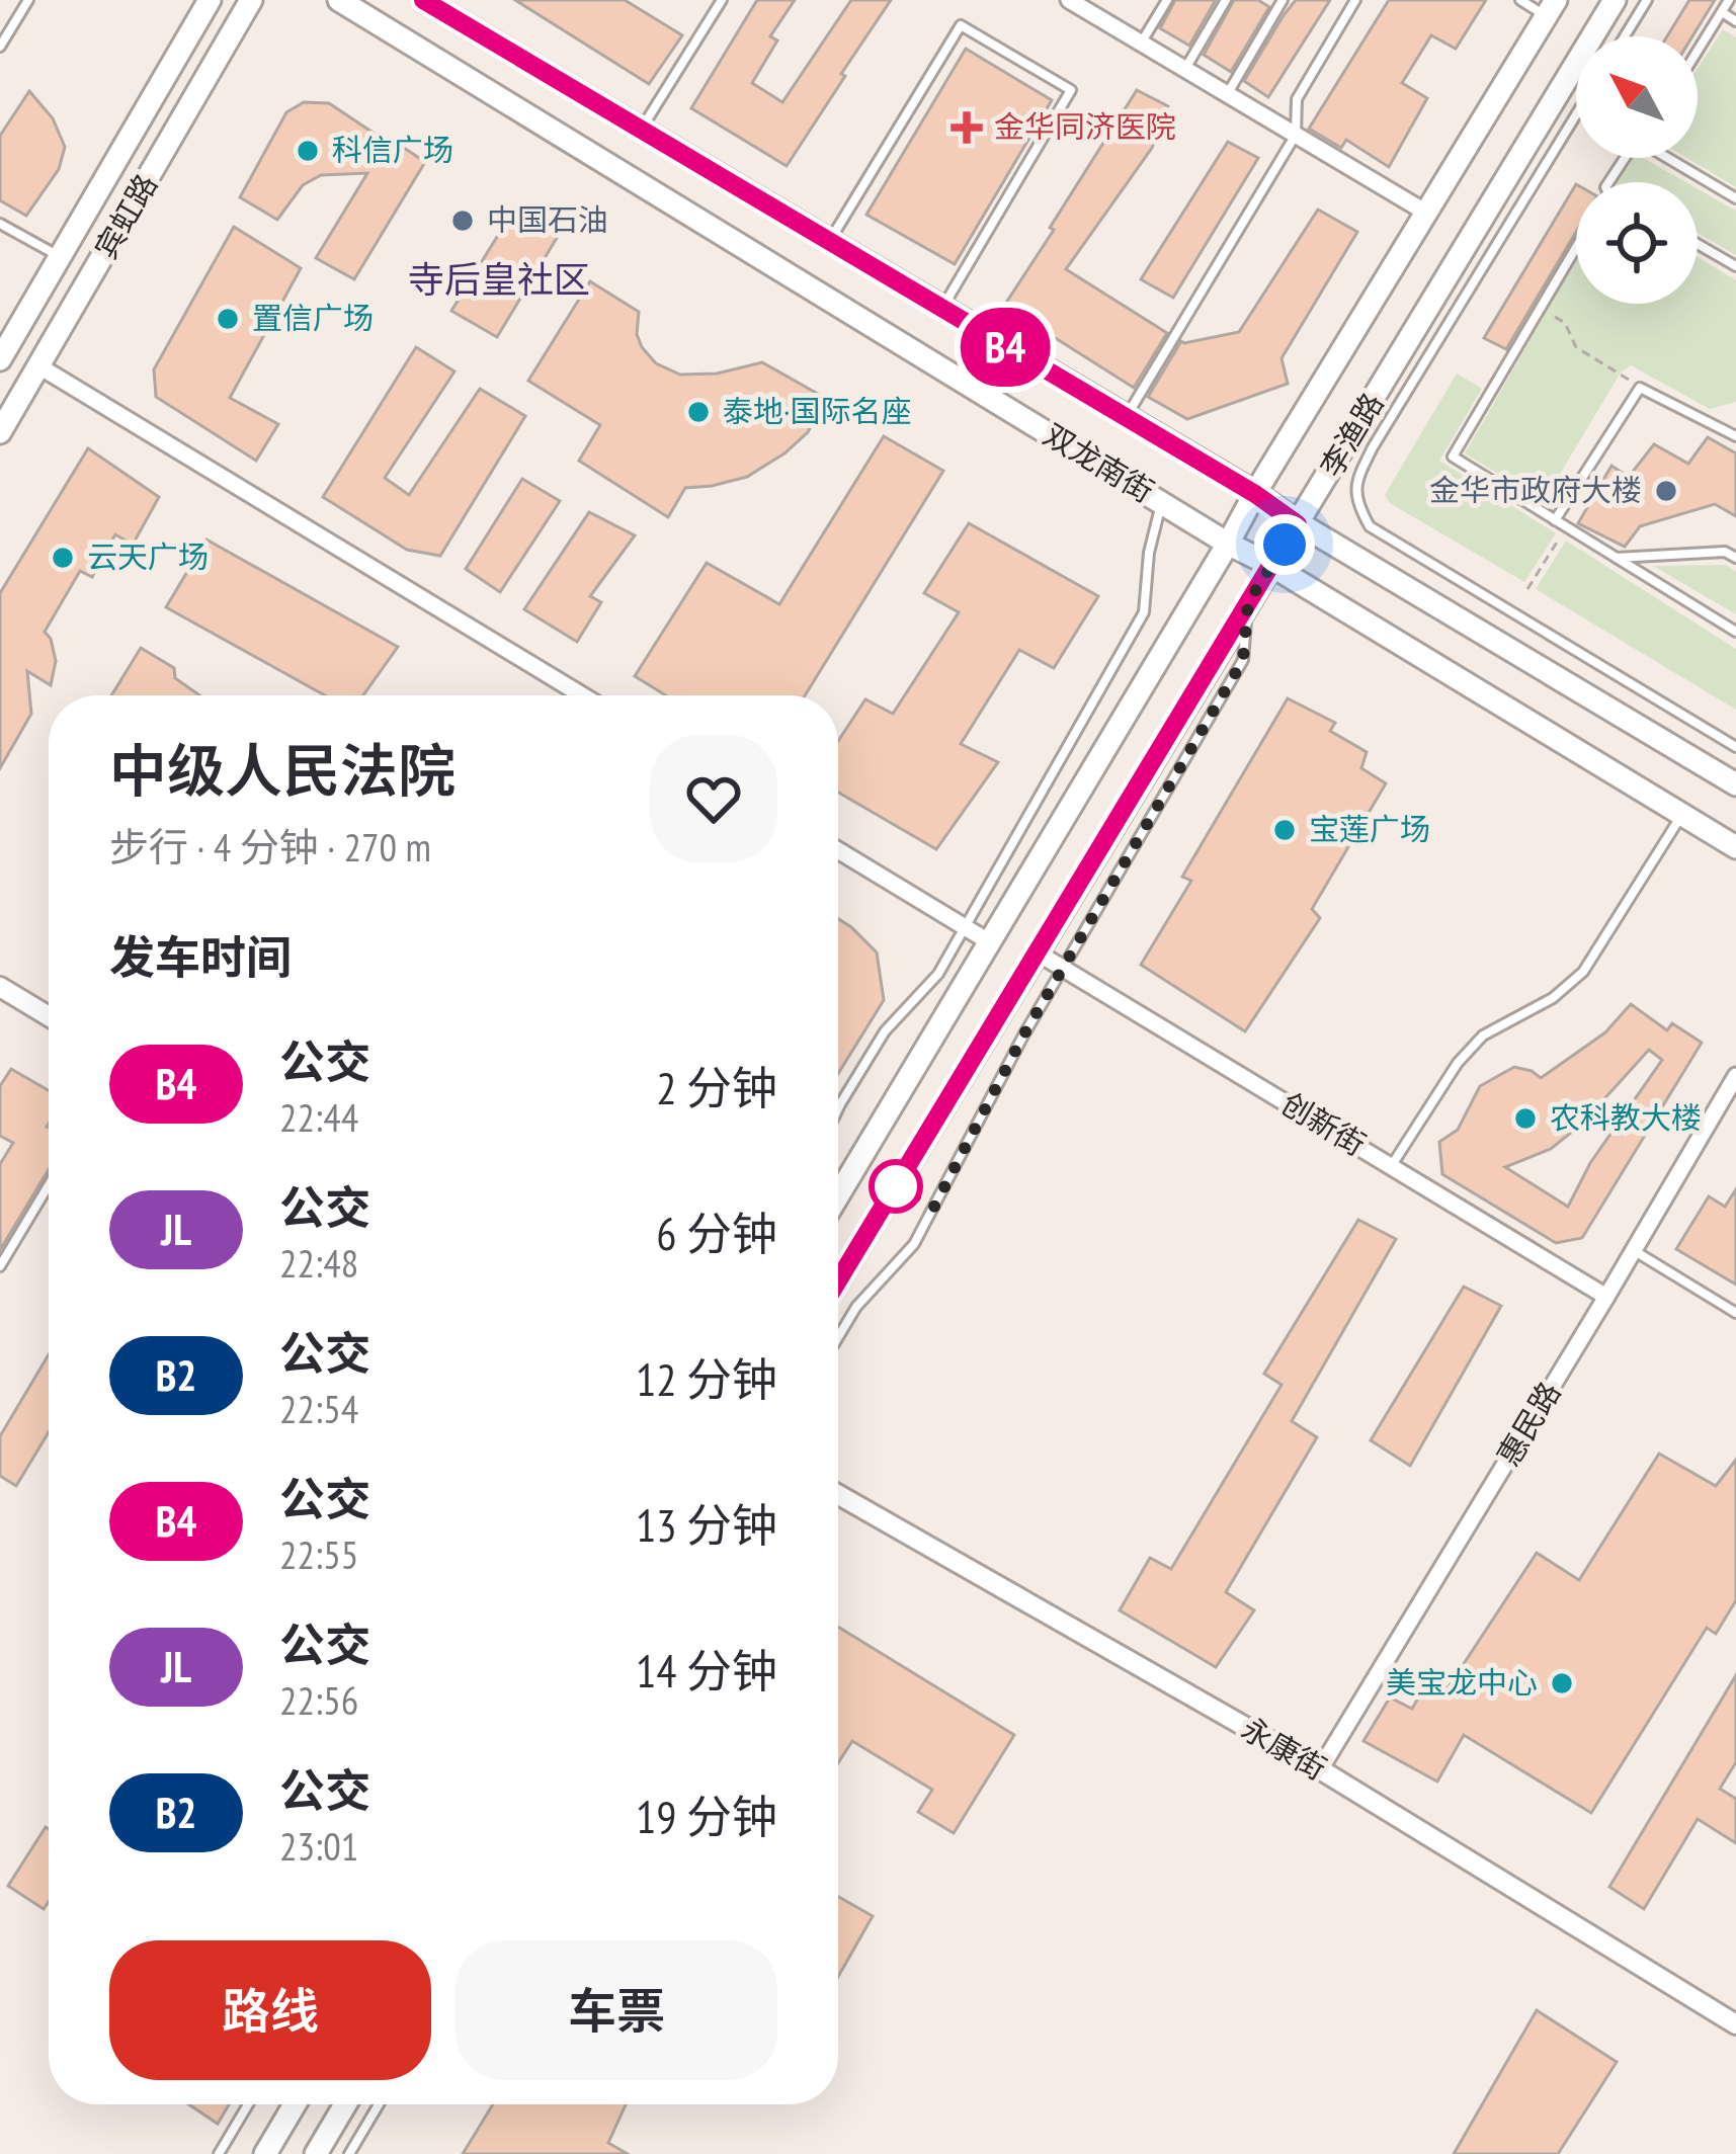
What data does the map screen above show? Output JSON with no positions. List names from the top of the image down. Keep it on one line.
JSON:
{"streets":{"main road":["宾虹路","李渔路","双龙南街"],"street":["创新街","惠民路","永康街"]},"crossings":[["李渔路","双龙南街"],["李渔路","创新街"],["创新街","惠民路"],["惠民路","永康街"]],"districts":["寺后皇社区"],"places":{"health":["金华同济医院"],"other":["科信广场","中国石油","置信广场","泰地·国际名座","金华市政府大楼","云天广场","宝莲广场","农科教大楼","美宝龙中心"]},"lines":["bus line B4"],"north":"top left","page":{"on_map":"B4","heading":[["中级人民法院","步行 · 4 分钟 · 270 m"],"发车时间"],"list":[{"mark":"B4","name":"公交","note":"22:44","value":"2 分钟"},{"mark":"JL","name":"公交","note":"22:48","value":"6 分钟"},{"mark":"B2","name":"公交","note":"22:54","value":"12 分钟"},{"mark":"B4","name":"公交","note":"22:55","value":"13 分钟"},{"mark":"JL","name":"公交","note":"22:56","value":"14 分钟"},{"mark":"B2","name":"公交","note":"23:01","value":"19 分钟"}],"buttons":["路线","车票"]}}
